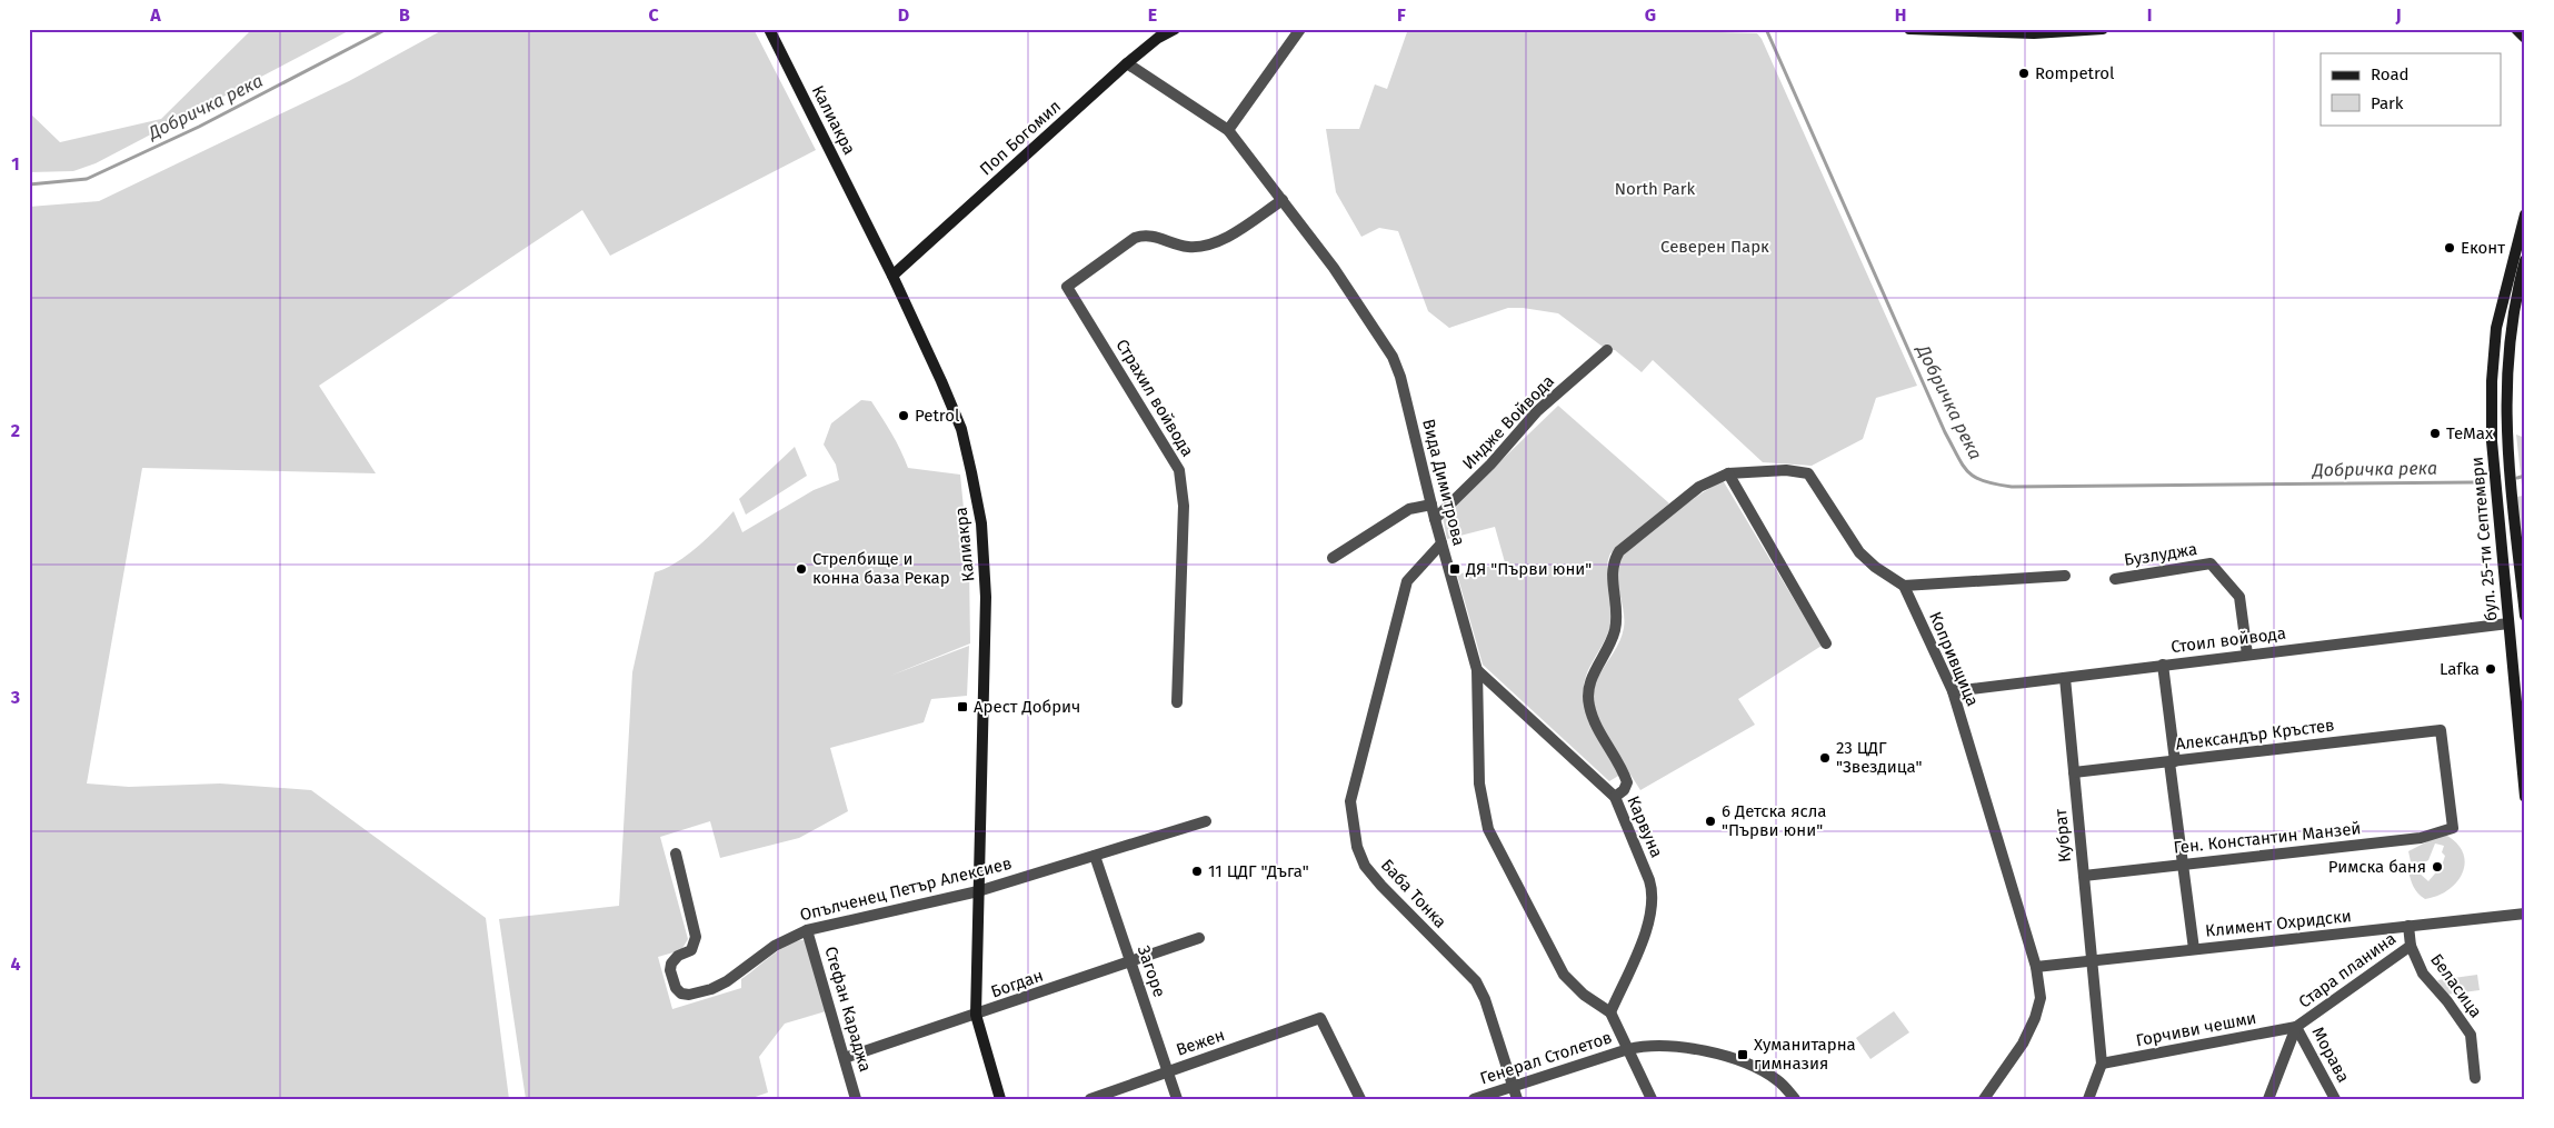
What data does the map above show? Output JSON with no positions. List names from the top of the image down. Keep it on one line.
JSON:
{"streets":{"street":["Калиакра","Поп Богомил","Страхил войвода","Индже Войвода","Вида Димитрова","бул. 25-ти Септември","Бузлуджа","Стоил войвода","Копривщица","Александър Кръстев","Карвуна","Кубрат","Ген. Константин Манзей","Опълченец Петър Алексиев","Баба Тонка","Климент Охридски","Стара планина","Загоре","Богдан","Беласица","Стефан Караджа","Горчиви чешми","Вежен","Морава","Генерал Столетов"]},"crossings":[["Калиакра","Поп Богомил"],["Калиакра","Опълченец Петър Алексиев"],["Калиакра","Богдан"],["Поп Богомил","Вида Димитрова"],["Страхил войвода","Вида Димитрова"],["Индже Войвода","Вида Димитрова"],["Вида Димитрова","Карвуна"],["Вида Димитрова","Баба Тонка"],["бул. 25-ти Септември","Стоил войвода"],["Бузлуджа","Стоил войвода"],["Стоил войвода","Копривщица"],["Стоил войвода","Кубрат"],["Копривщица","Климент Охридски"],["Александър Кръстев","Кубрат"],["Александър Кръстев","Ген. Константин Манзей"],["Кубрат","Ген. Константин Манзей"],["Кубрат","Климент Охридски"],["Кубрат","Горчиви чешми"],["Опълченец Петър Алексиев","Загоре"],["Опълченец Петър Алексиев","Стефан Караджа"],["Баба Тонка","Генерал Столетов"],["Климент Охридски","Стара планина"],["Стара планина","Беласица"],["Стара планина","Горчиви чешми"],["Стара планина","Морава"],["Загоре","Богдан"],["Загоре","Вежен"],["Богдан","Стефан Караджа"],["Горчиви чешми","Морава"]],"water":["Добричка река"],"parks":["North Park","Северен Парк"],"places":{"other":["Rompetrol","Еконт","Petrol","TeMax","Стрелбище и конна база Рекар","Lafka","23 ЦДГ \"Звездица\"","6 Детска ясла \"Първи юни\"","Римска баня","11 ЦДГ \"Дъга\""],"transit":["ДЯ \"Първи юни\"","Арест Добрич","Хуманитарна гимназия"]},"legend":["Road","Park"],"grid":{"columns":["A","B","C","D","E","F","G","H","I","J"],"rows":["1","2","3","4"]}}
